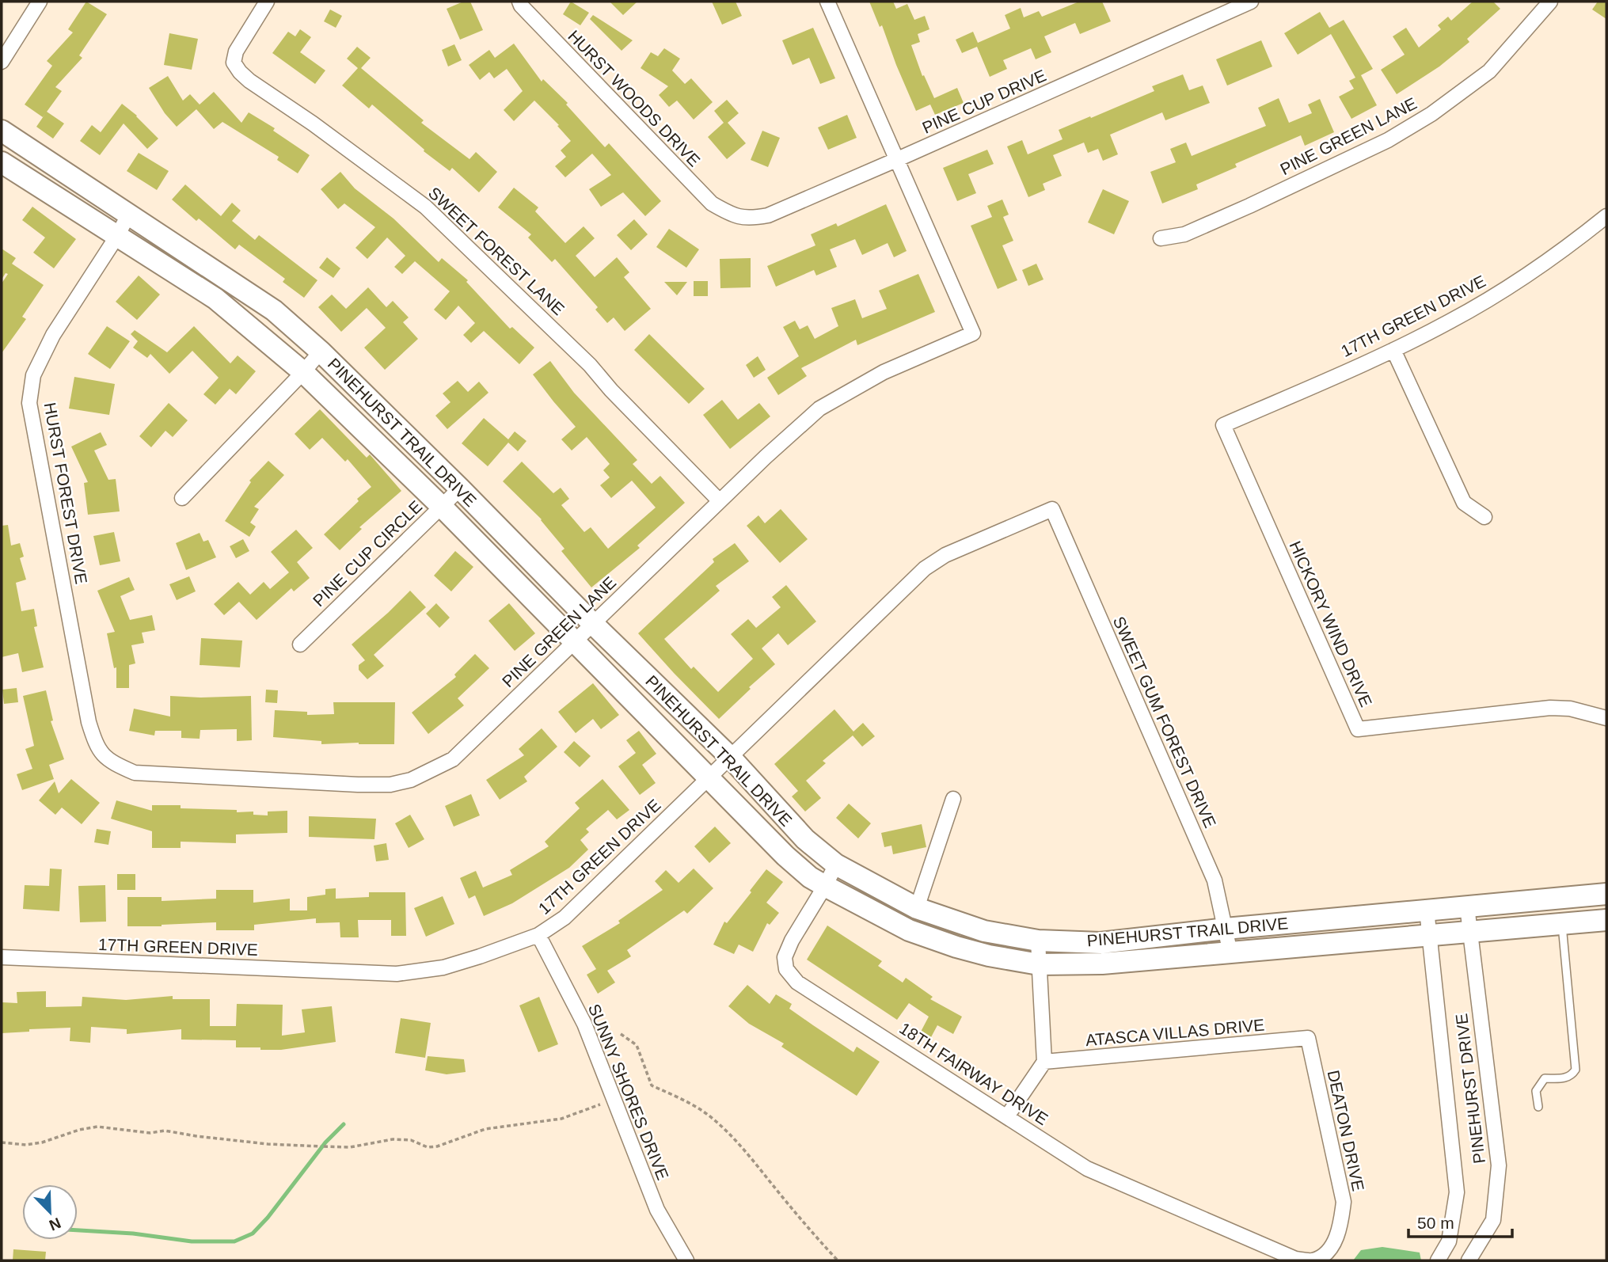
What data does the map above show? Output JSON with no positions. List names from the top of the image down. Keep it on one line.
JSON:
{"streets":{"street":["HURST WOODS DRIVE","PINE CUP DRIVE","PINE GREEN LANE","SWEET FOREST LANE","17TH GREEN DRIVE","PINEHURST TRAIL DRIVE","HURST FOREST DRIVE","PINE CUP CIRCLE","HICKORY WIND DRIVE","SWEET GUM FOREST DRIVE","ATASCA VILLAS DRIVE","18TH FAIRWAY DRIVE","PINEHURST DRIVE","SUNNY SHORES DRIVE","DEATON DRIVE"]},"crossings":[["HURST WOODS DRIVE","PINE CUP DRIVE"],["PINE CUP DRIVE","PINE GREEN LANE"],["PINE GREEN LANE","SWEET FOREST LANE"],["PINE GREEN LANE","PINEHURST TRAIL DRIVE"],["PINE GREEN LANE","HURST FOREST DRIVE"],["17TH GREEN DRIVE","PINEHURST TRAIL DRIVE"],["17TH GREEN DRIVE","HICKORY WIND DRIVE"],["17TH GREEN DRIVE","SWEET GUM FOREST DRIVE"],["17TH GREEN DRIVE","SUNNY SHORES DRIVE"],["PINEHURST TRAIL DRIVE","HURST FOREST DRIVE"],["PINEHURST TRAIL DRIVE","PINE CUP CIRCLE"],["PINEHURST TRAIL DRIVE","SWEET GUM FOREST DRIVE"],["PINEHURST TRAIL DRIVE","18TH FAIRWAY DRIVE"],["PINEHURST TRAIL DRIVE","PINEHURST DRIVE"],["ATASCA VILLAS DRIVE","DEATON DRIVE"],["18TH FAIRWAY DRIVE","DEATON DRIVE"]],"scale_bar":"50 m","north":"bottom right"}
